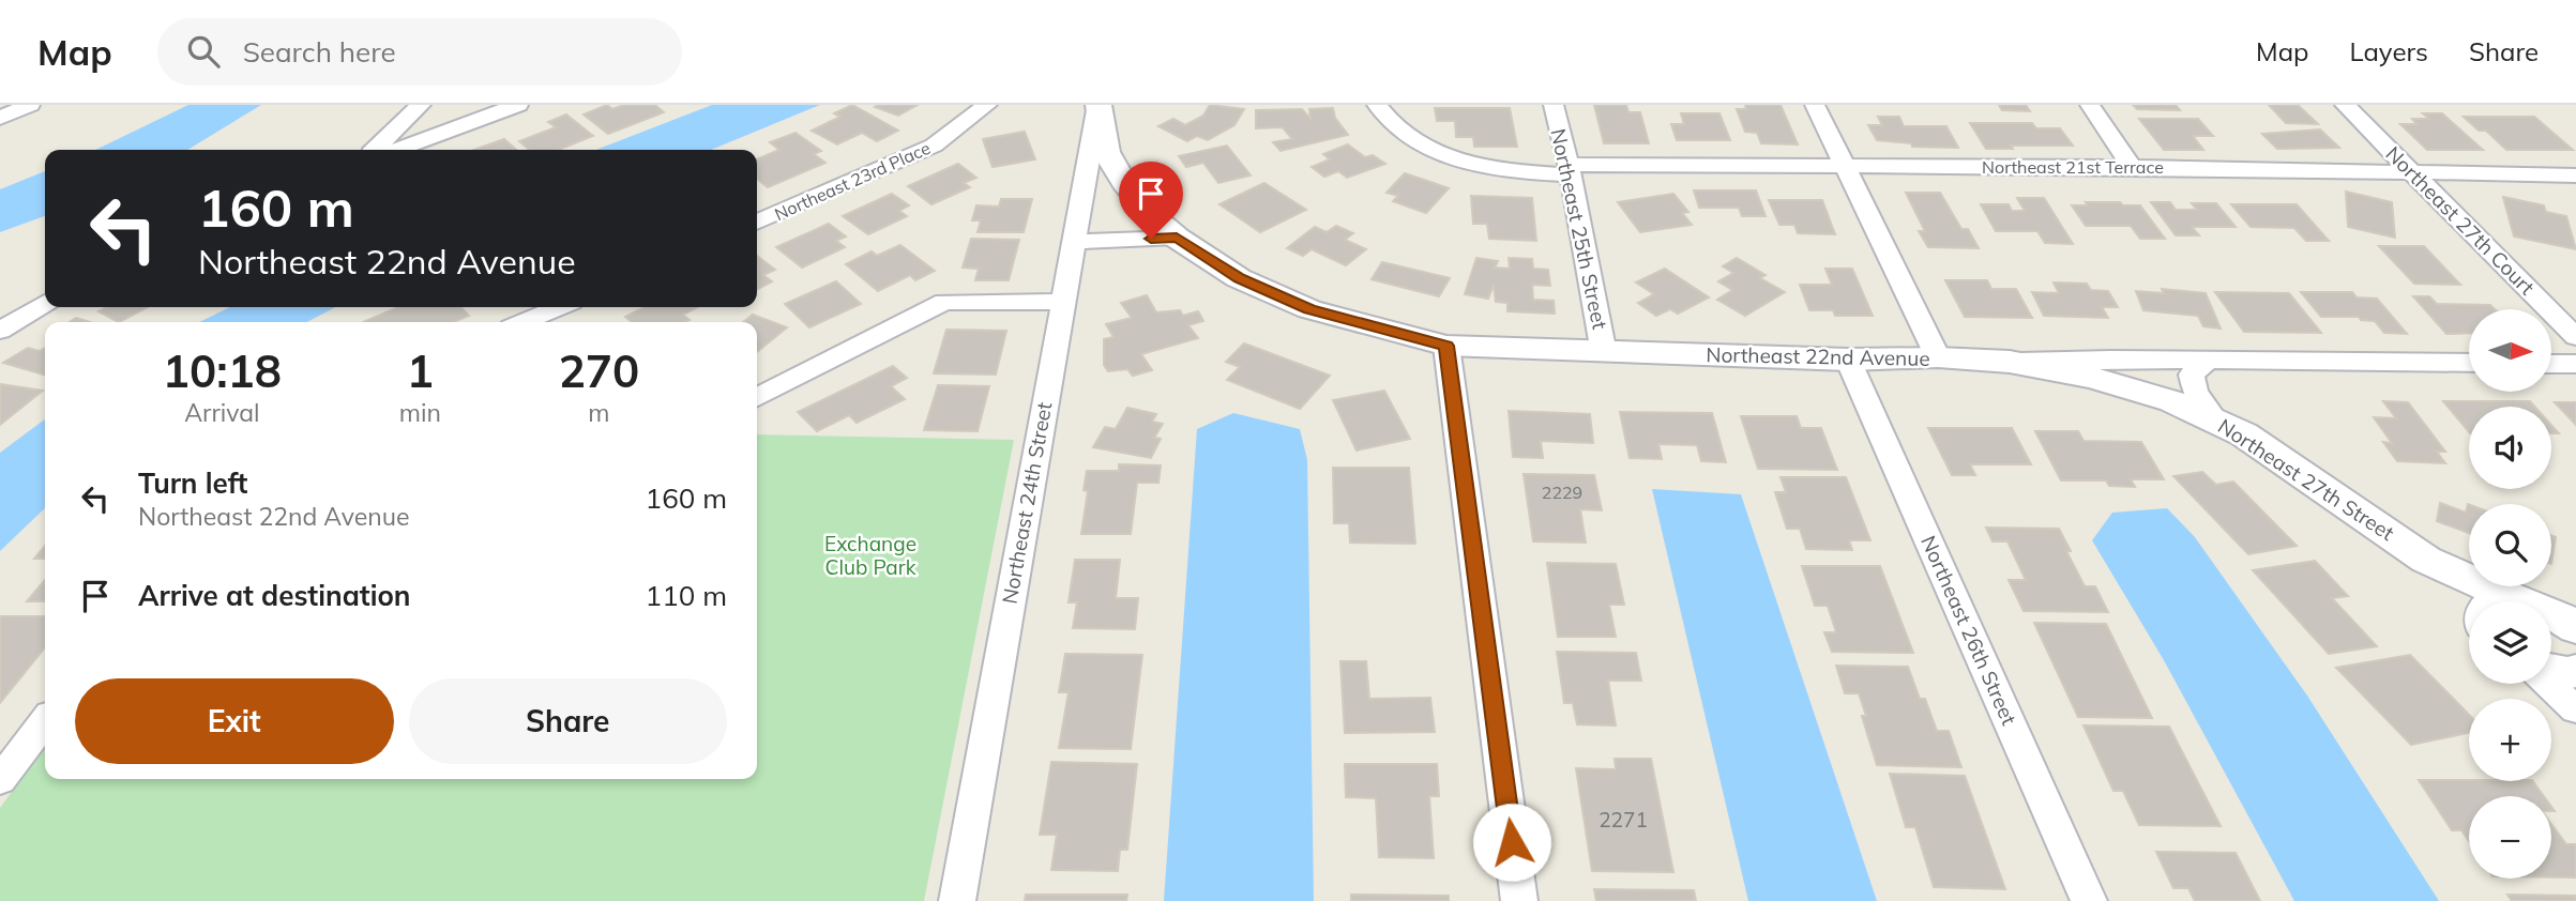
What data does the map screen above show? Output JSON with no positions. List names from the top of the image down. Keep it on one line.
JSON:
{"streets":{"street":["Northeast 21st Terrace","Northeast 23rd Place","Northeast 27th Court","Northeast 25th Street","Northeast 22nd Avenue","Northeast 27th Street","Northeast 24th Street","Northeast 26th Street"]},"crossings":[["Northeast 21st Terrace","Northeast 27th Court"],["Northeast 21st Terrace","Northeast 25th Street"],["Northeast 25th Street","Northeast 22nd Avenue"],["Northeast 22nd Avenue","Northeast 27th Street"],["Northeast 22nd Avenue","Northeast 24th Street"],["Northeast 22nd Avenue","Northeast 26th Street"]],"parks":["Exchange Club Park"],"house_numbers":["2229","2271"],"north":"right","page":{"header":"Map","search":"Search here","nav":["Map","Layers","Share"],"turn":["160 m","Northeast 22nd Avenue"],"map_buttons":["+","−"],"eta":["10:18","Arrival","1","min","270","m"],"list":[{"name":"Turn left","note":"Northeast 22nd Avenue","value":"160 m"},{"name":"Arrive at destination","value":"110 m"}],"buttons":["Exit","Share"]}}
